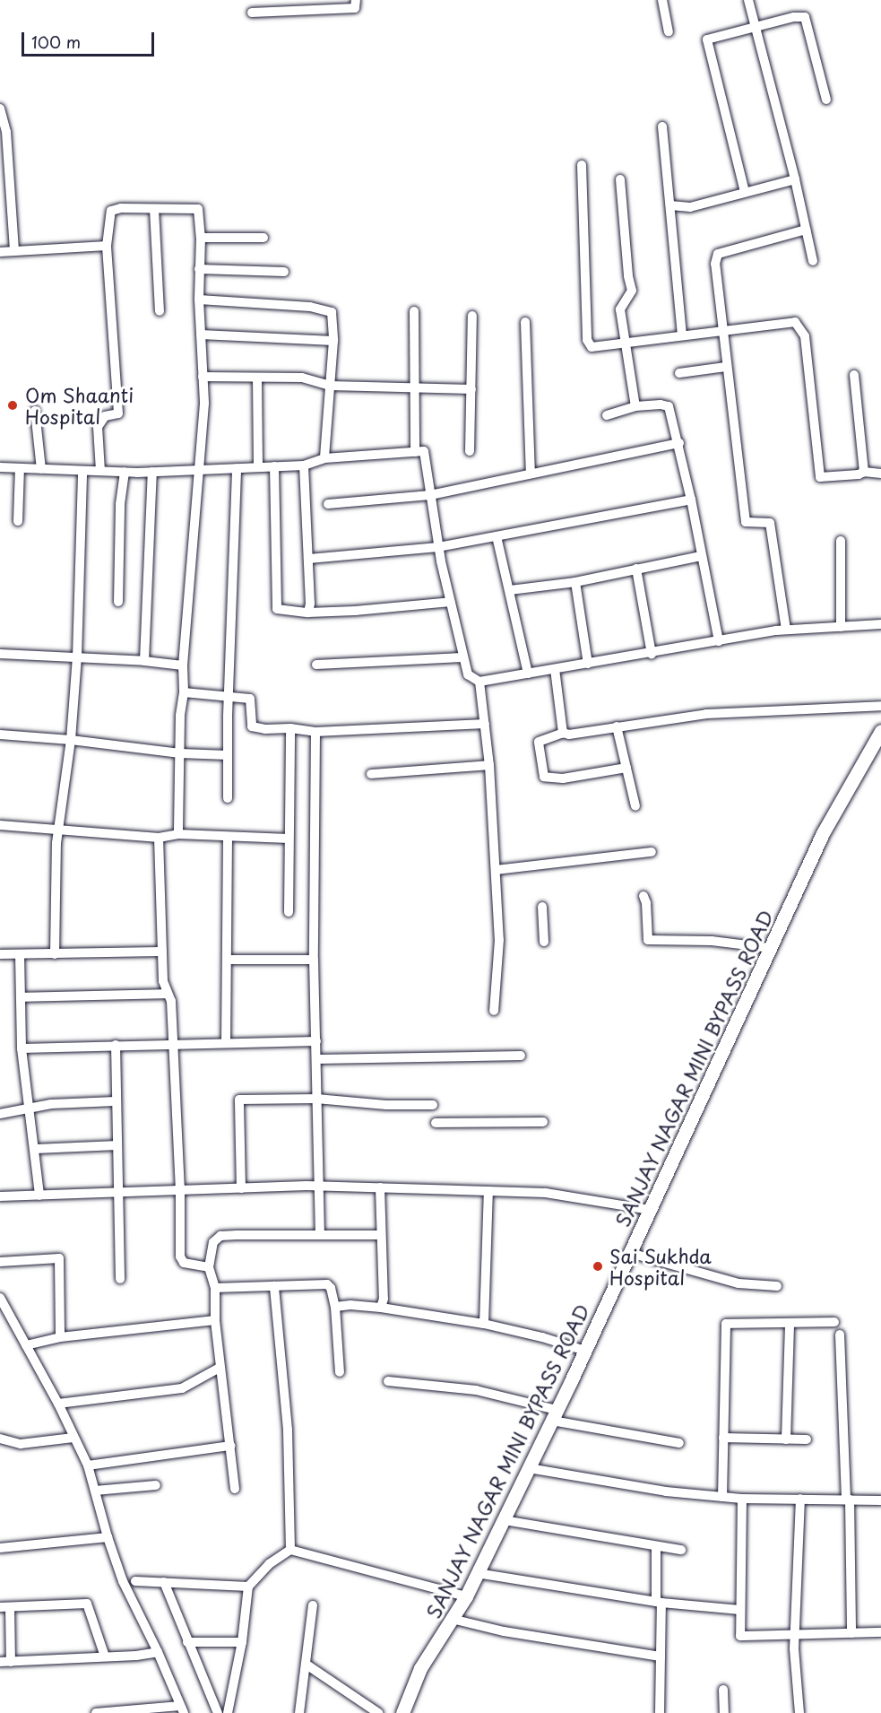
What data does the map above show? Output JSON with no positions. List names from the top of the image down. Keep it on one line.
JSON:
{"streets":{"street":["SANJAY NAGAR MINI BYPASS ROAD"]},"places":["Om Shaanti Hospital","Sai Sukhda Hospital"],"scale_bar":"100 m"}
